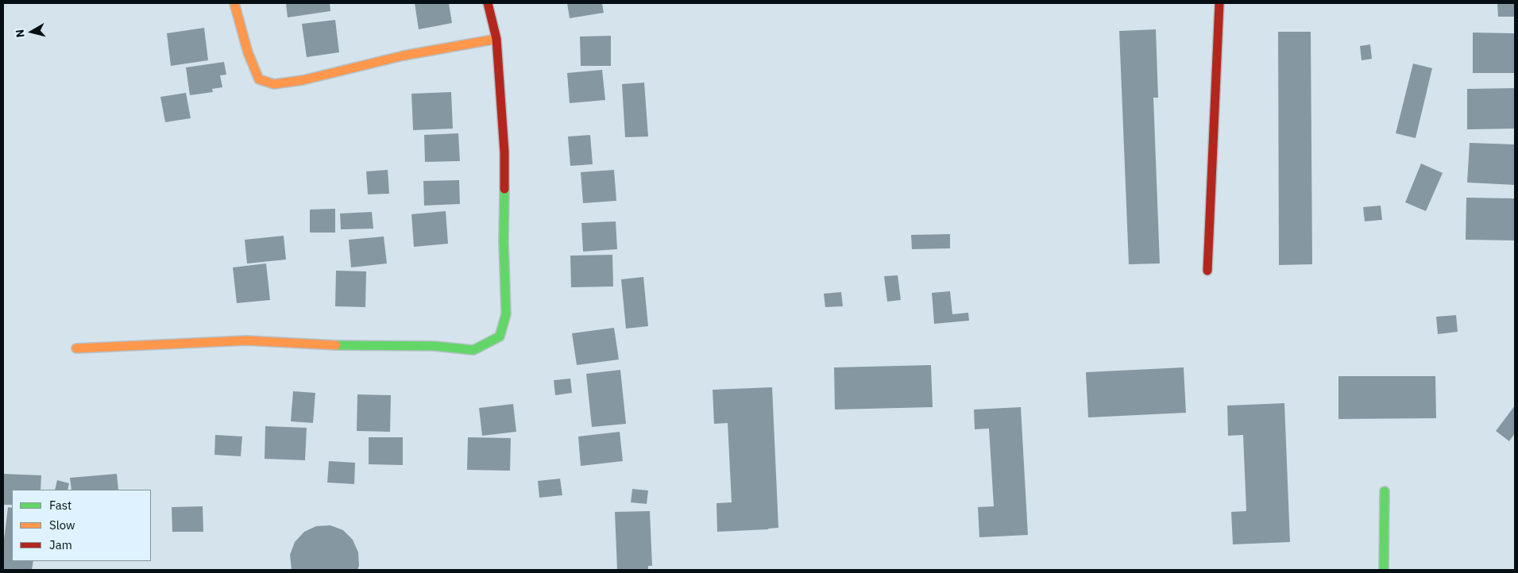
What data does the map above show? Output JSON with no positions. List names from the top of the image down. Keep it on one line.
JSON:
{"legend":["Fast","Slow","Jam"],"north":"left"}
